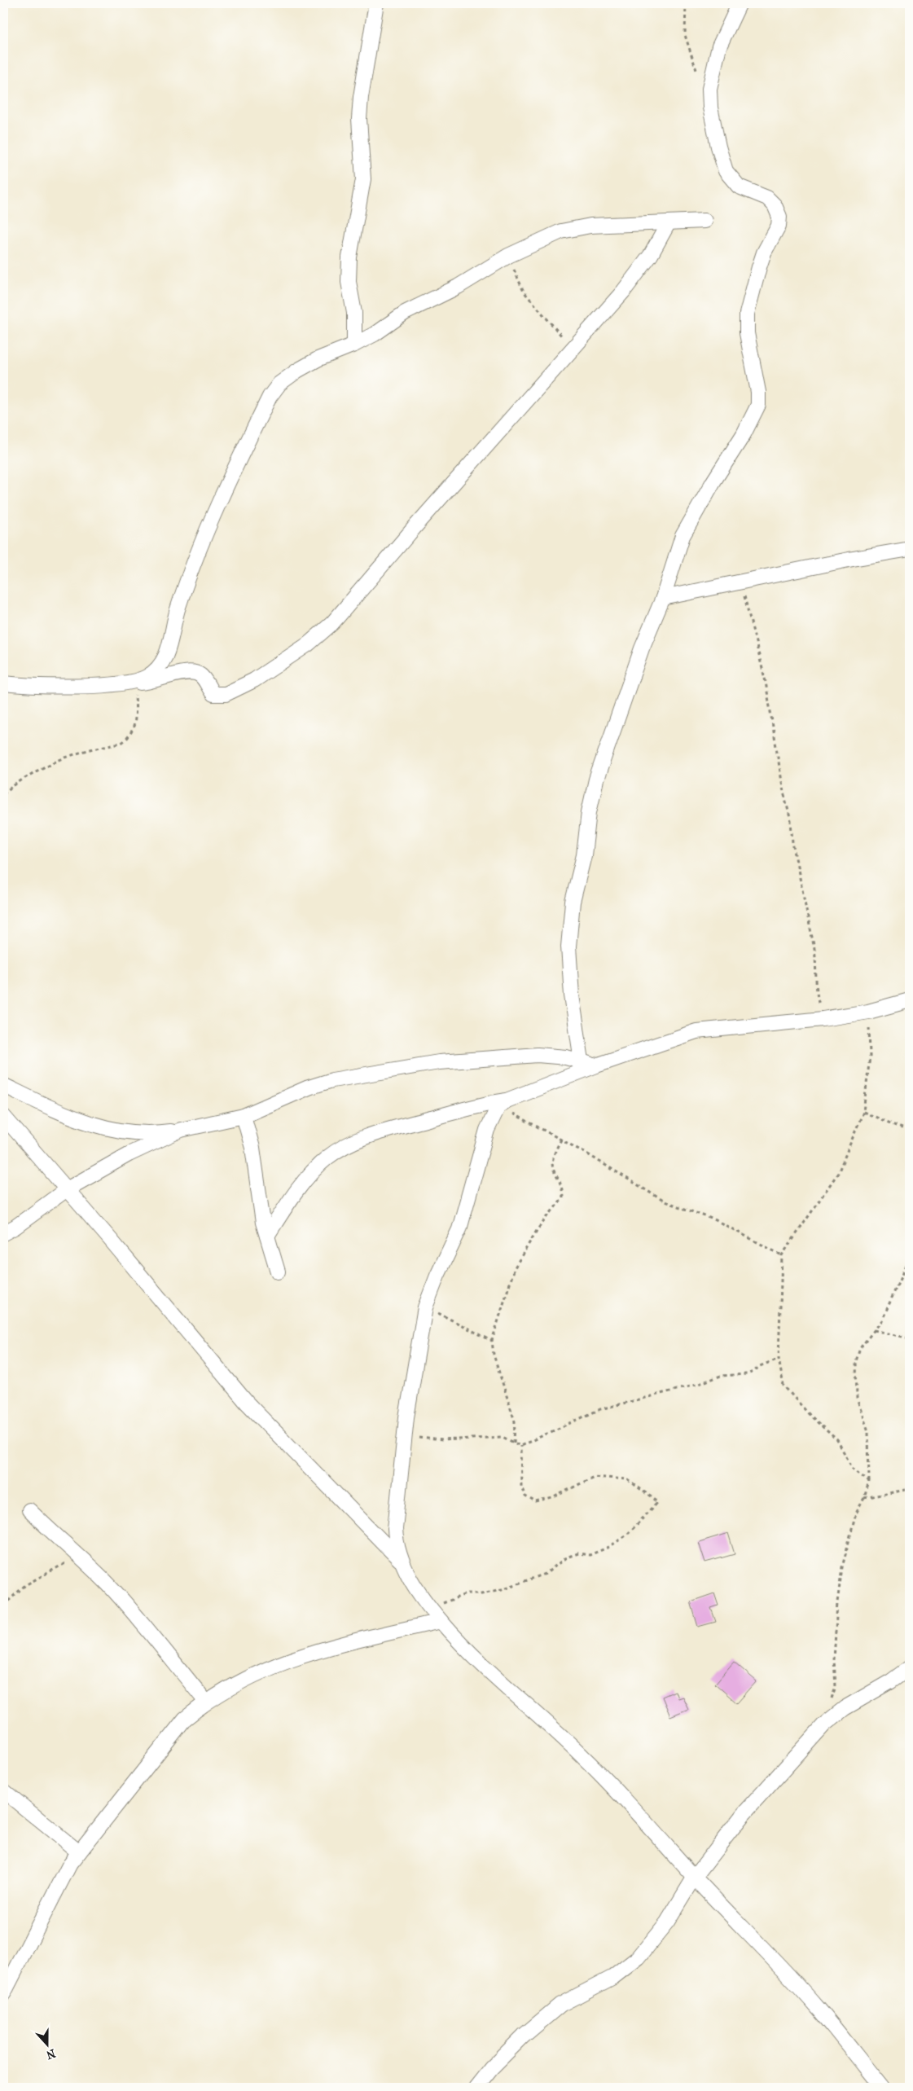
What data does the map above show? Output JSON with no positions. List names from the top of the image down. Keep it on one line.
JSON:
{"north":"bottom"}
